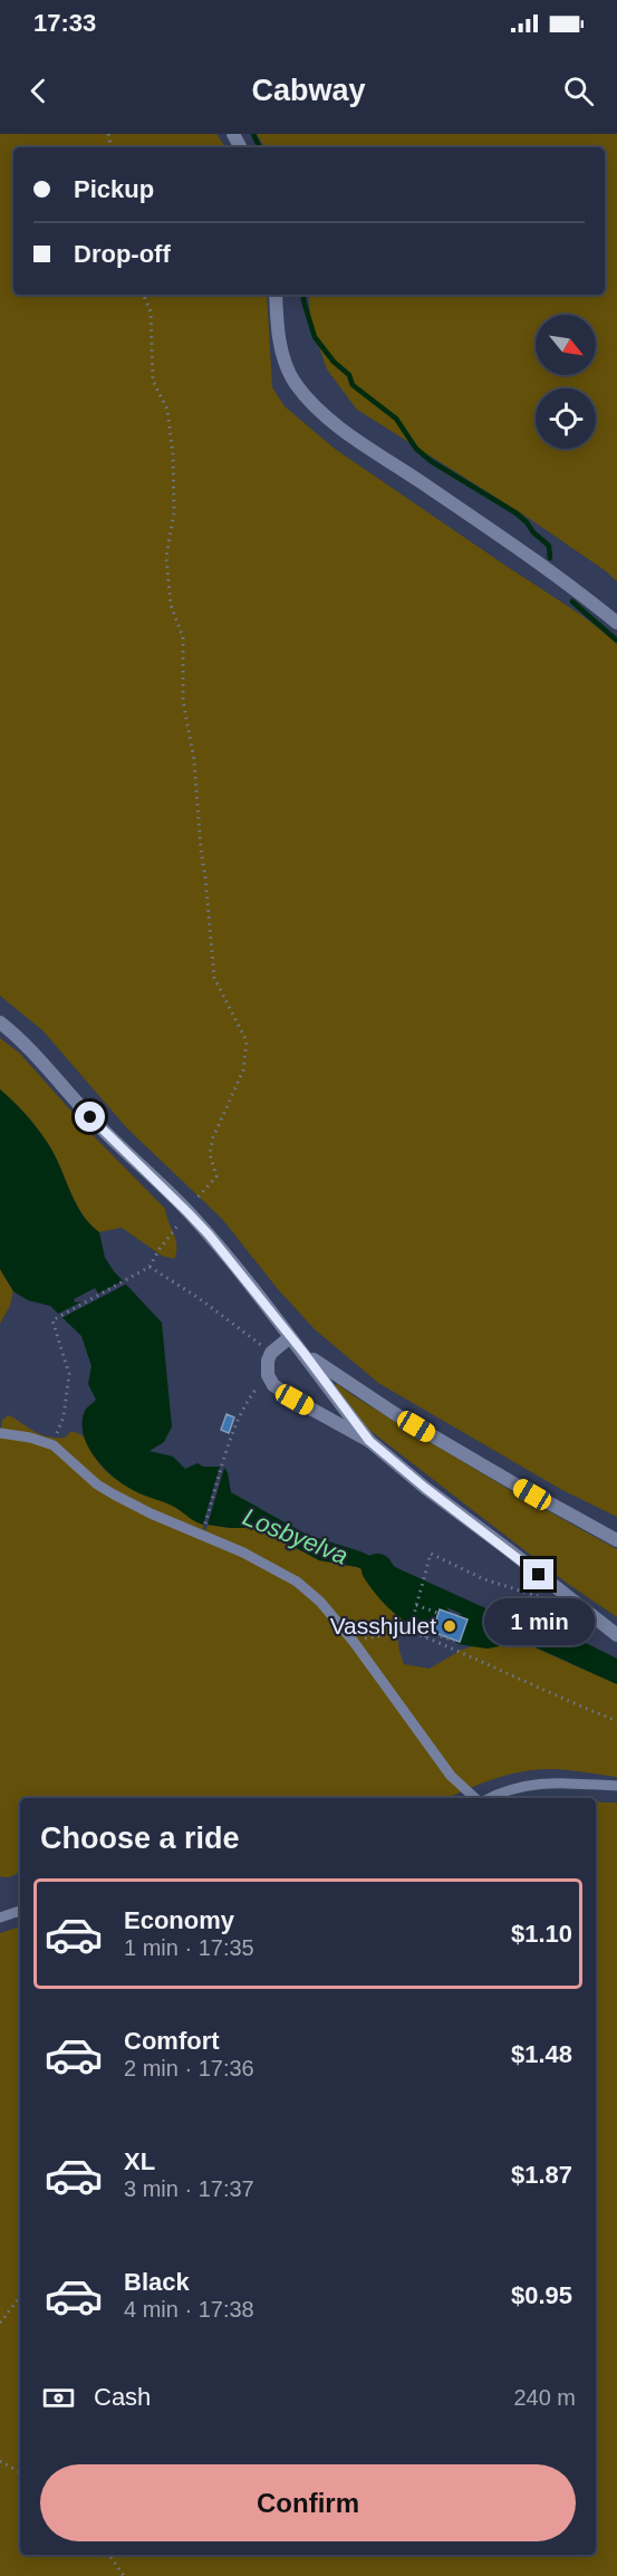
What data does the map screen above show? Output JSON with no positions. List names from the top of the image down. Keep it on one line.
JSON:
{"water":["Losbyelva"],"places":["Vasshjulet"],"north":"bottom right","page":{"status":"17:33","header":"Cabway","banner":["Pickup","Drop-off"],"bubble":"1 min","heading":"Choose a ride","list":[{"name":"Economy","note":"1 min · 17:35","value":"$1.10"},{"name":"Comfort","note":"2 min · 17:36","value":"$1.48"},{"name":"XL","note":"3 min · 17:37","value":"$1.87"},{"name":"Black","note":"4 min · 17:38","value":"$0.95"}],"pay":["Cash","240 m"],"buttons":"Confirm"}}
